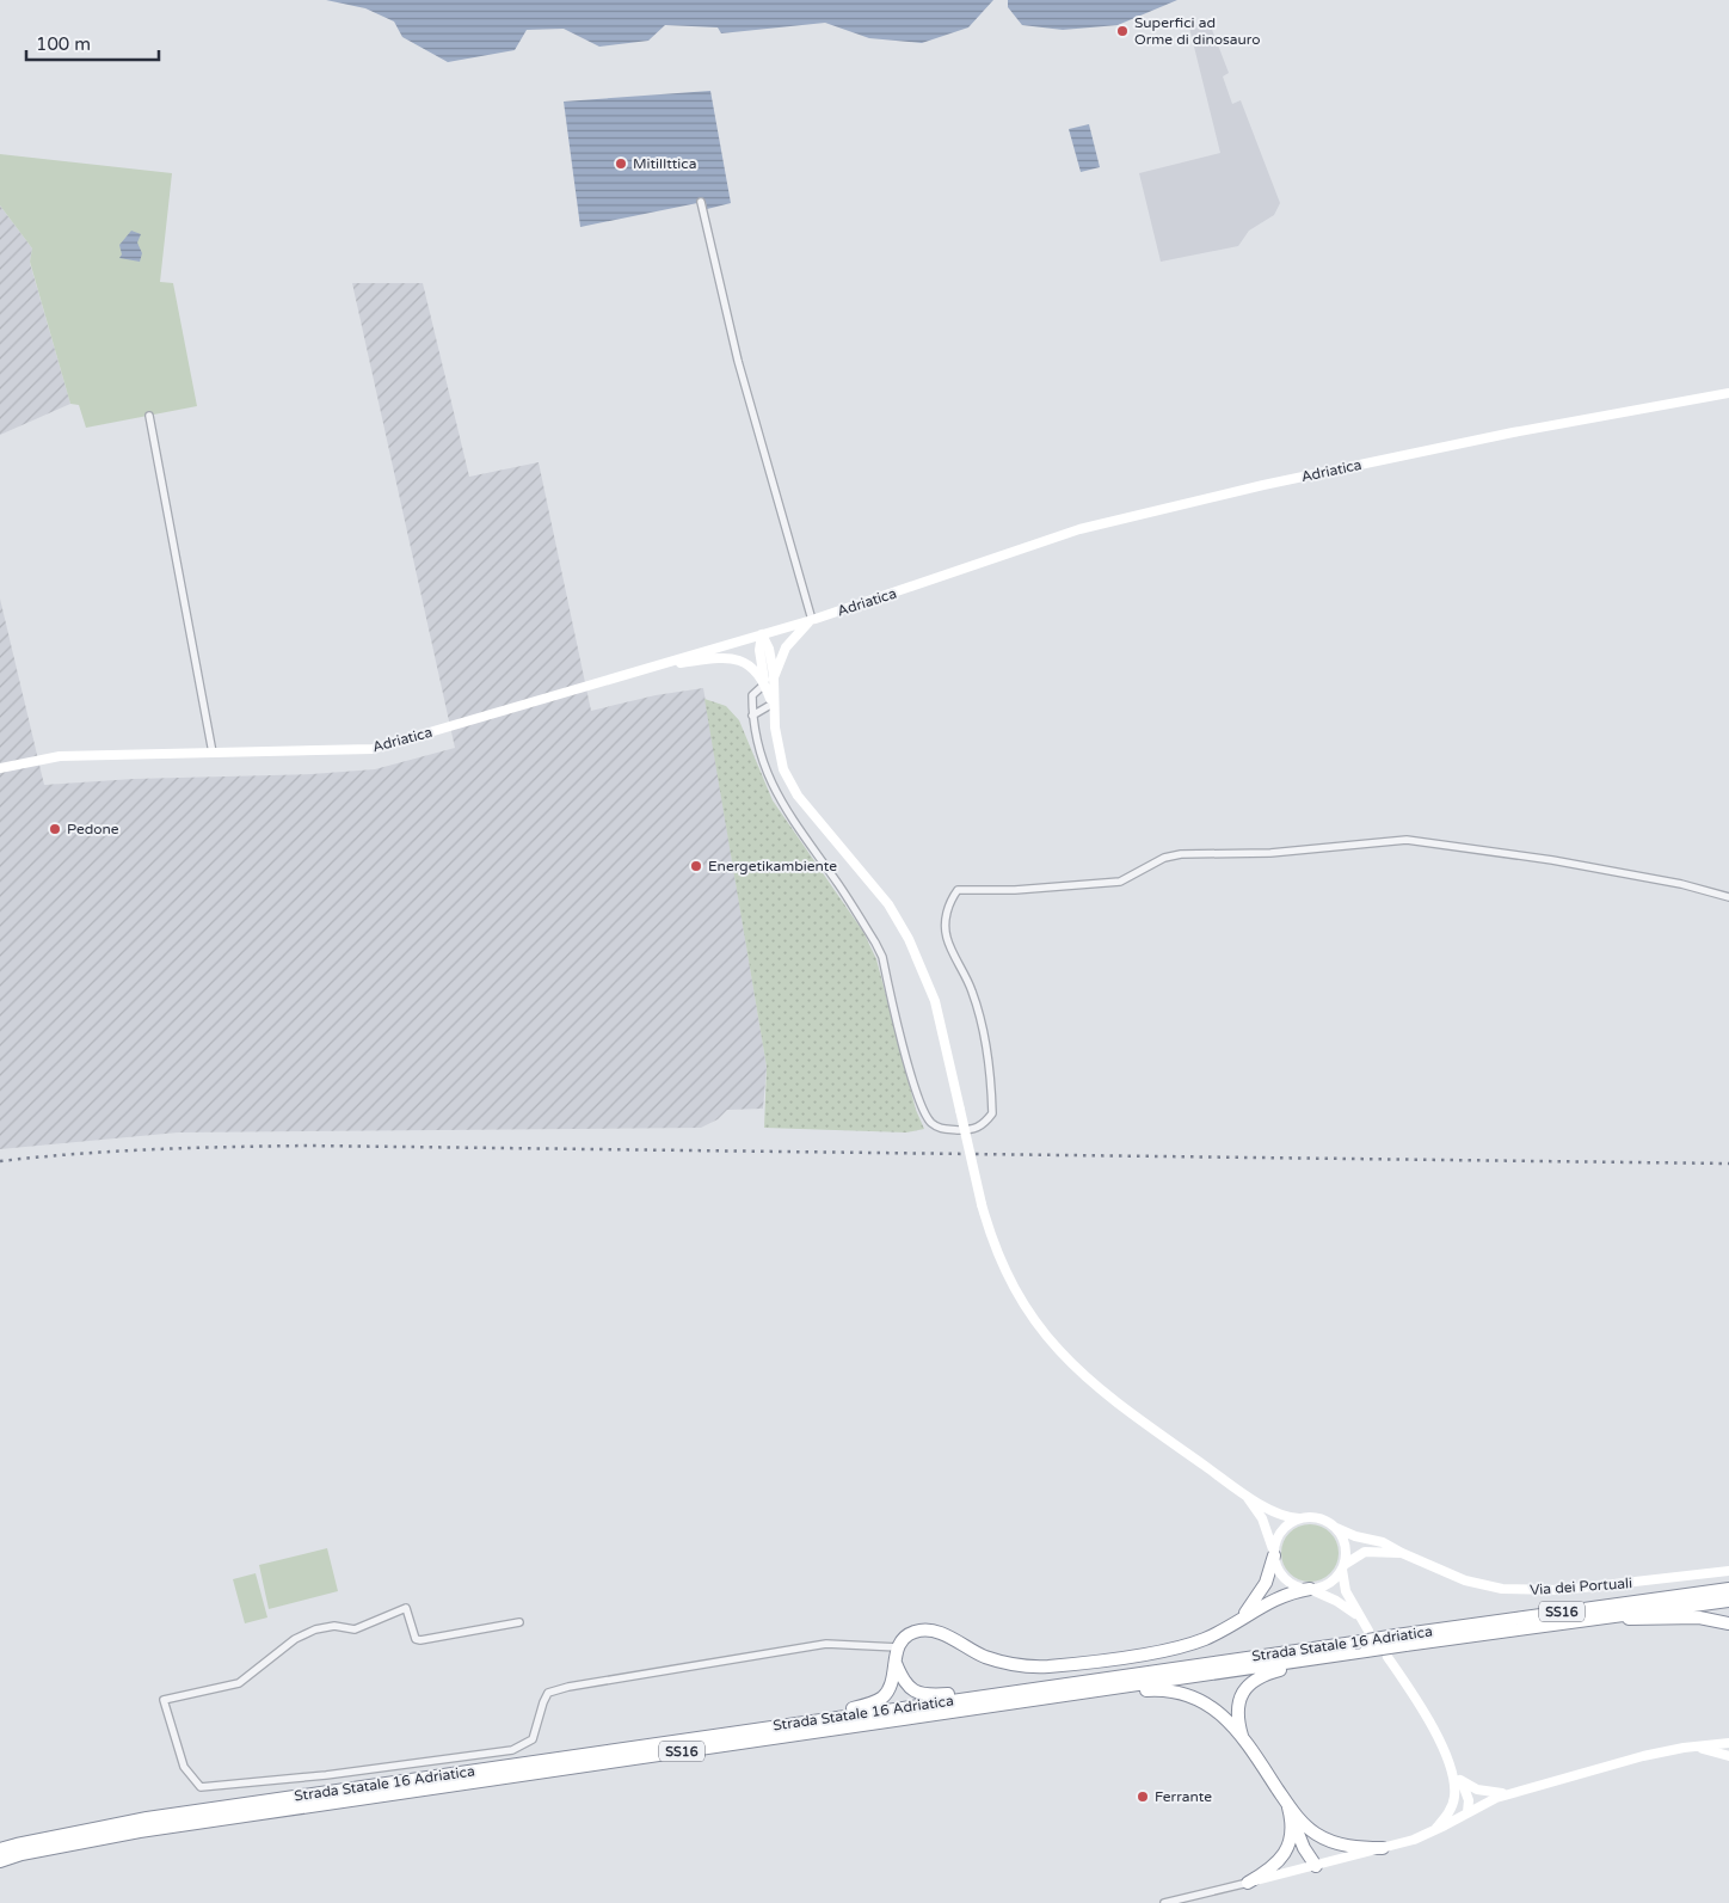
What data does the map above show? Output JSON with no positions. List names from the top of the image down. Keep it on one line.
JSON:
{"streets":{"highway":["SS16","Strada Statale 16 Adriatica"],"street":["Adriatica","Via dei Portuali"]},"crossings":[["SS16","Strada Statale 16 Adriatica"]],"places":["Superfici ad Orme di dinosauro","MitilIttica","Pedone","Energetikambiente","Ferrante"],"scale_bar":"100 m"}
